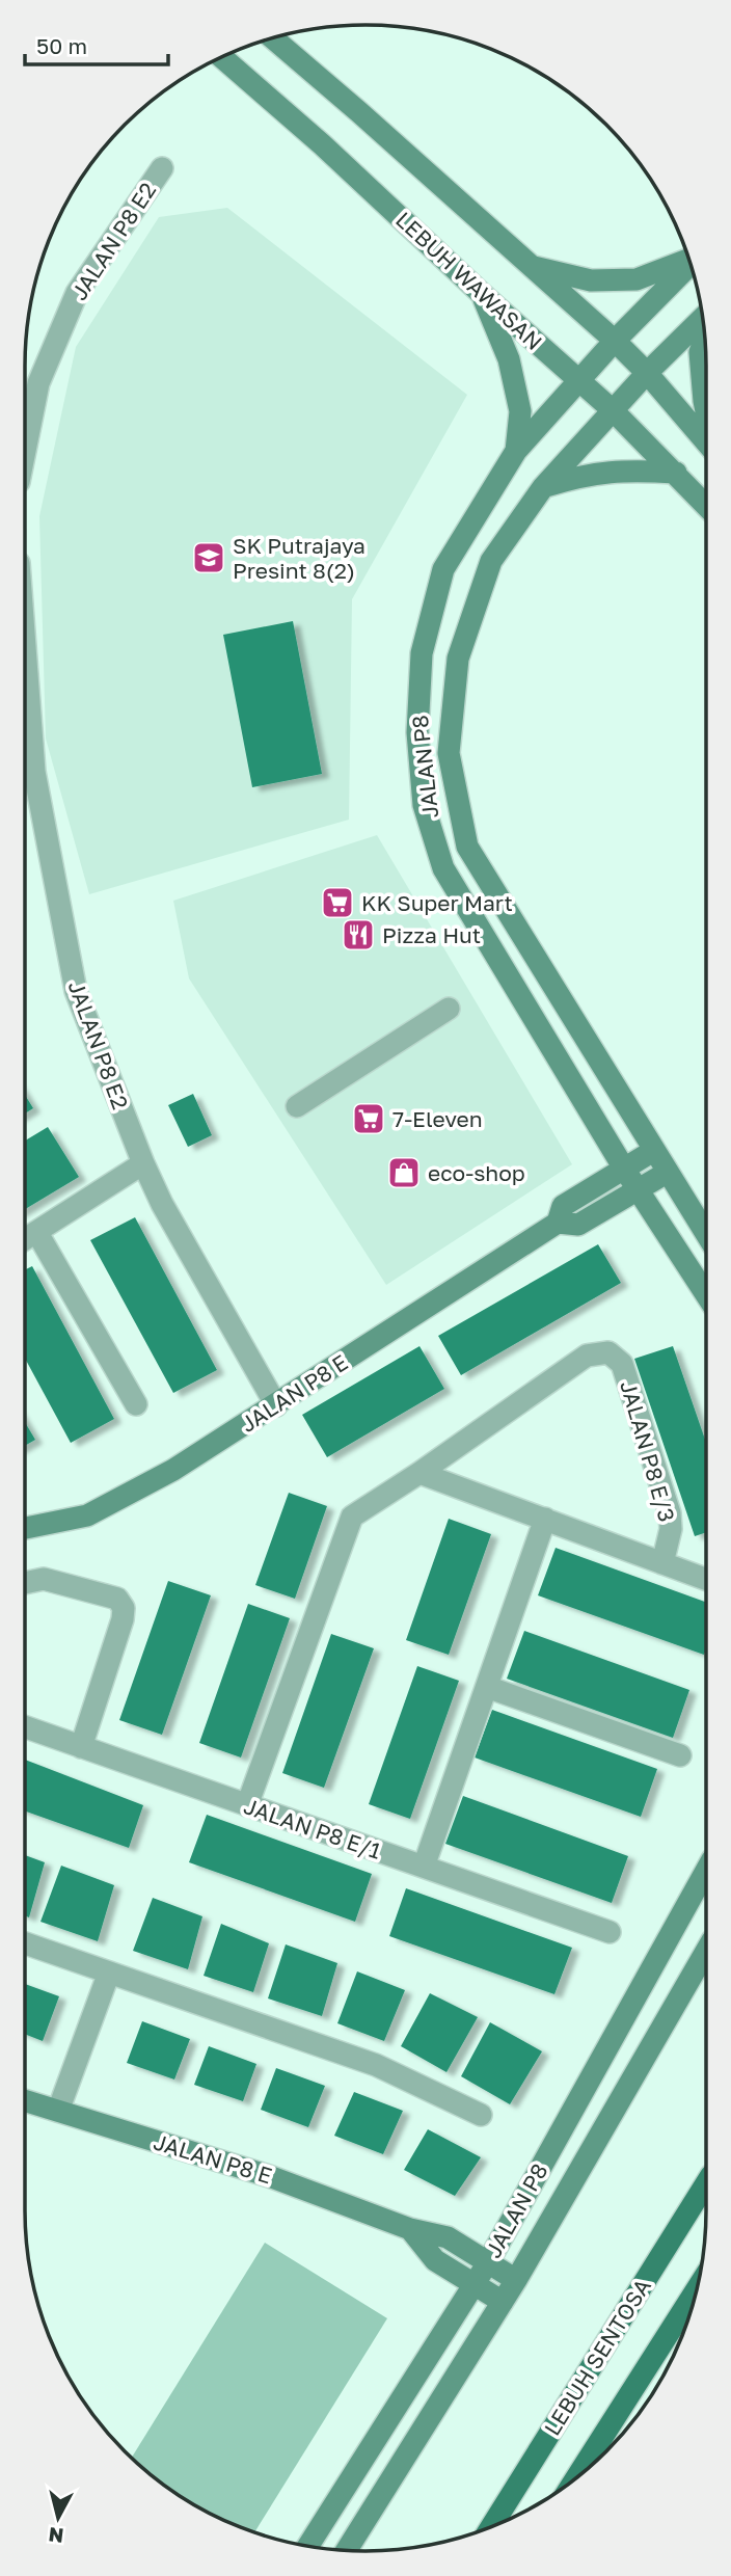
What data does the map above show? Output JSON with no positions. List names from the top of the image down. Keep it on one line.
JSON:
{"streets":{"main road":["LEBUH SENTOSA"],"street":["JALAN P8 E2","LEBUH WAWASAN","JALAN P8","JALAN P8 E","JALAN P8 E/3","JALAN P8 E/1"]},"crossings":[["JALAN P8 E2","JALAN P8 E"],["LEBUH WAWASAN","JALAN P8"],["JALAN P8","JALAN P8 E"],["JALAN P8 E/3","JALAN P8 E/1"]],"places":{"school or university":["SK Putrajaya Presint 8(2)"],"supermarket":["KK Super Mart","7-Eleven"],"restaurant":["Pizza Hut"],"shop":["eco-shop"]},"scale_bar":"50 m","north":"bottom"}
